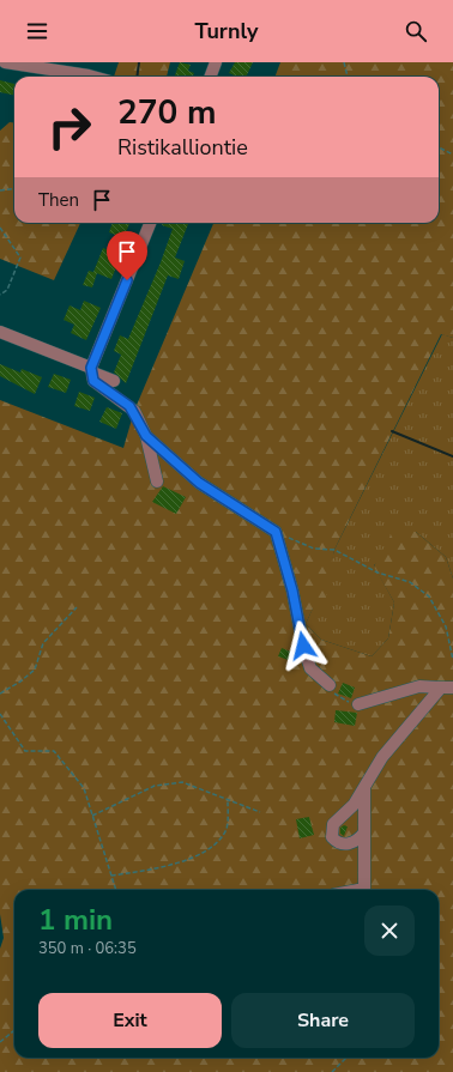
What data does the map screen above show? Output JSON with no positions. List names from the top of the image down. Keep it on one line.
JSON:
{"page":{"header":"Turnly","turn":["270 m","Ristikalliontie"],"then":"Then","heading":["1 min","350 m · 06:35"],"buttons":["Exit","Share"]}}
